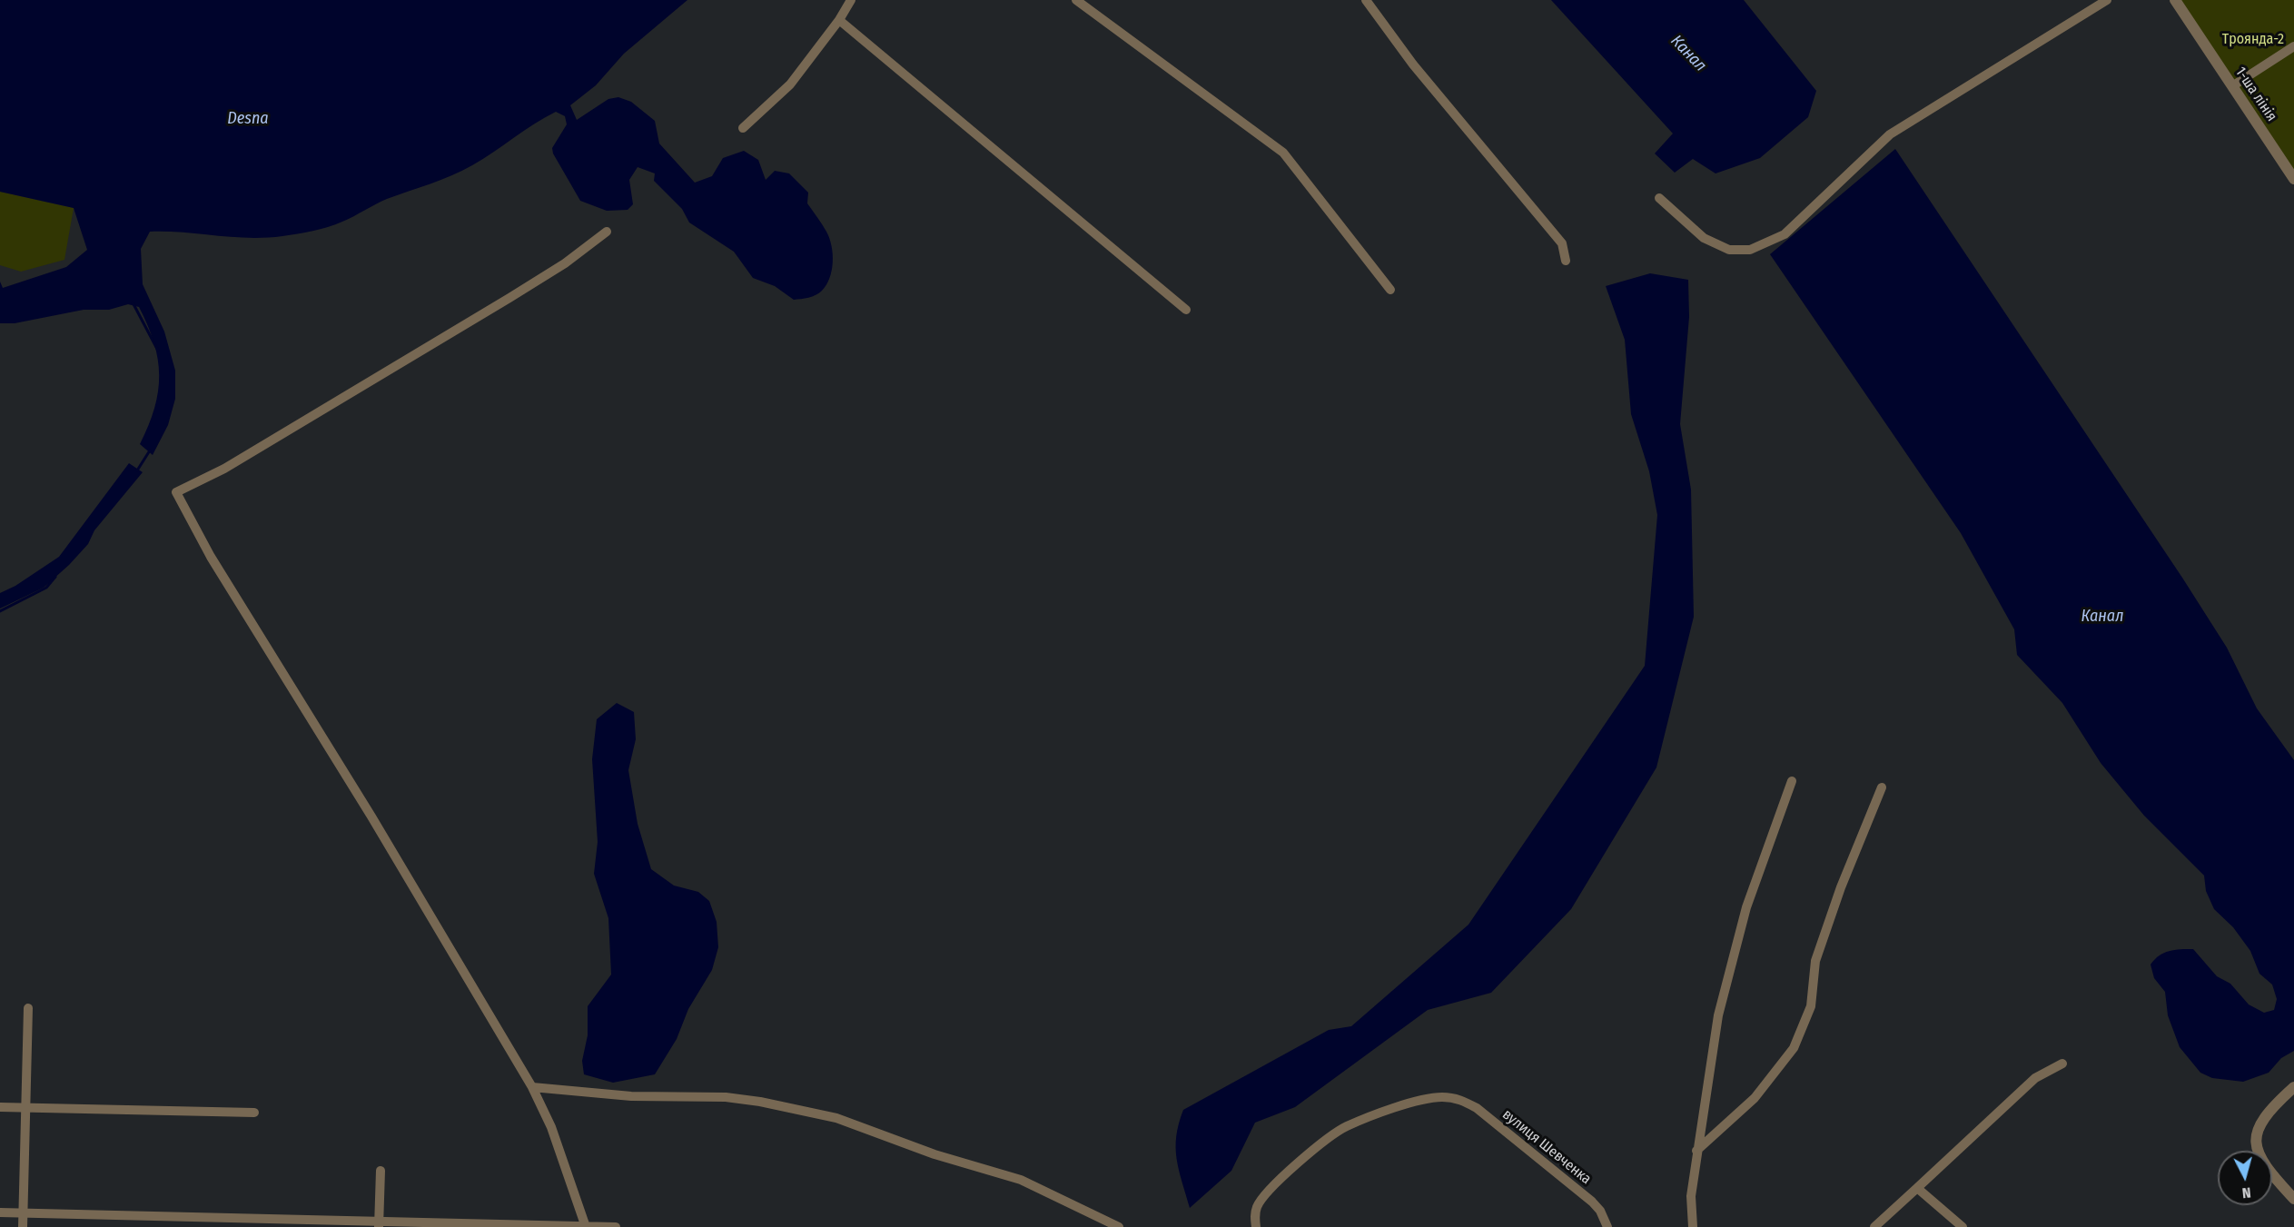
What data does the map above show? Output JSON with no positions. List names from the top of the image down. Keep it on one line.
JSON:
{"streets":{"street":["1-ша лінія","вулиця Шевченка"]},"water":["Канал","Desna"],"parks":["Троянда-2"],"north":"bottom"}
